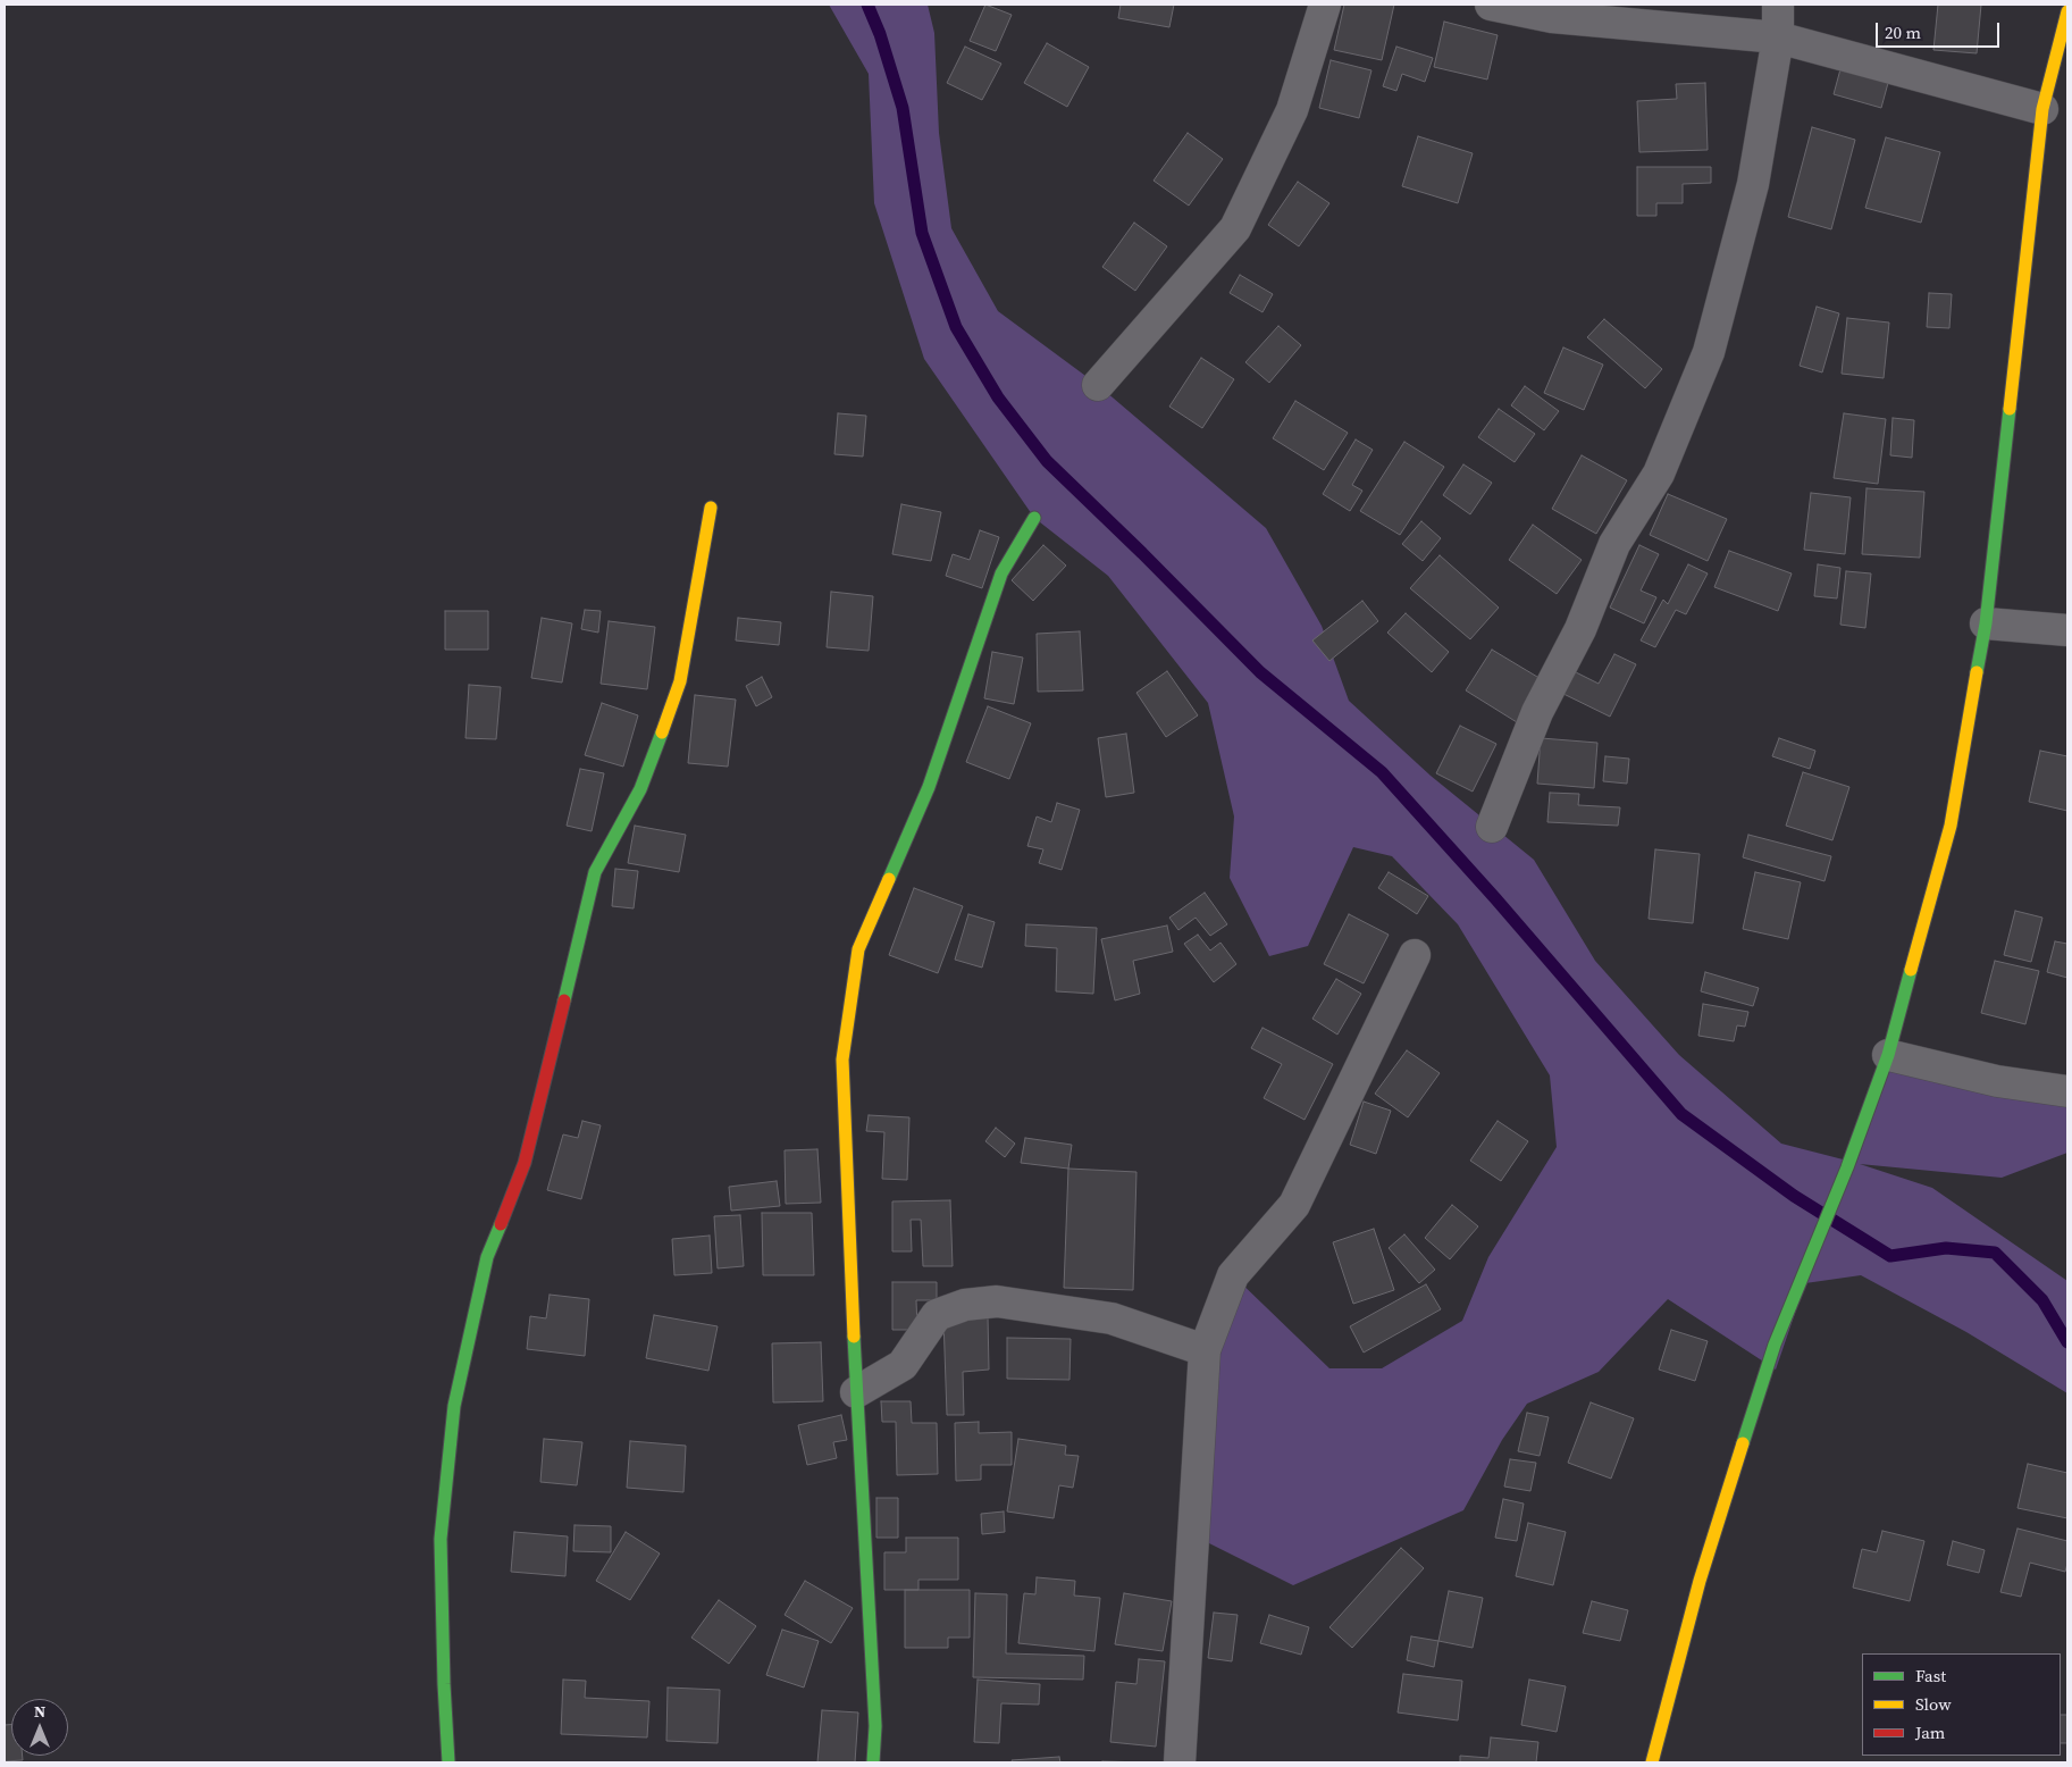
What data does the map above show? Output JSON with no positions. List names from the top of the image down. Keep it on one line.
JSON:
{"legend":["Fast","Slow","Jam"],"scale_bar":"20 m","north":"top"}
